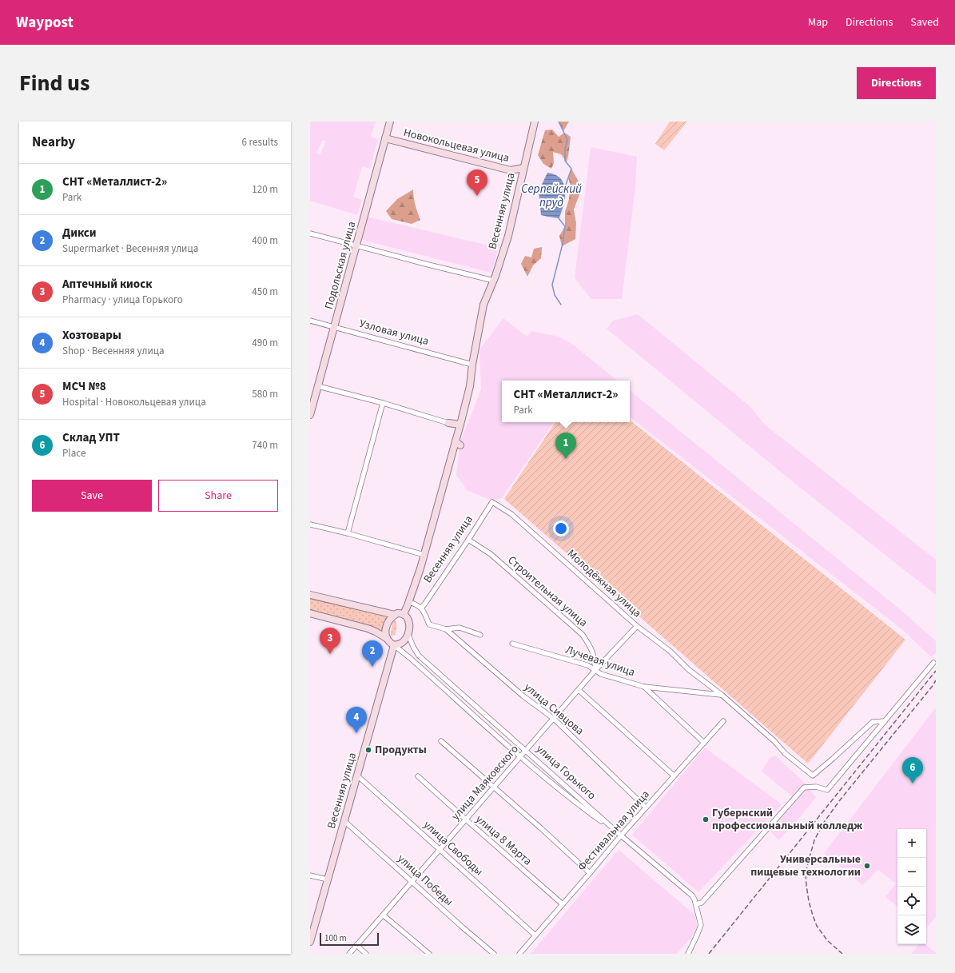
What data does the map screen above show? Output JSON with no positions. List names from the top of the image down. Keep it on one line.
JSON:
{"streets":{"street":["Новокольцевая улица","Весенняя улица","Подольская улица","Узловая улица","Молодёжная улица","Строительная улица","Лучевая улица","улица Сивцова","улица Горького","улица Маяковского","Фестивальная улица","улица 8 Марта","улица Свободы","улица Победы"]},"crossings":[["Новокольцевая улица","Весенняя улица"],["Новокольцевая улица","Подольская улица"],["Весенняя улица","Узловая улица"],["Весенняя улица","Молодёжная улица"],["Весенняя улица","Строительная улица"],["Весенняя улица","улица Горького"],["Весенняя улица","улица Свободы"],["Весенняя улица","улица Победы"],["Подольская улица","Узловая улица"],["Молодёжная улица","Лучевая улица"],["Молодёжная улица","улица Маяковского"],["Строительная улица","Лучевая улица"],["Строительная улица","улица Маяковского"],["Лучевая улица","улица Маяковского"],["улица Сивцова","улица Маяковского"],["улица Сивцова","Фестивальная улица"],["улица Горького","улица Маяковского"],["улица Горького","Фестивальная улица"],["улица Маяковского","улица 8 Марта"],["улица Маяковского","улица Свободы"],["улица Маяковского","улица Победы"],["Фестивальная улица","улица 8 Марта"],["Фестивальная улица","улица Свободы"]],"water":["Серпейский пруд"],"places":["Продукты","Губернский профессиональный колледж","Универсальные пищевые технологии"],"scale_bar":"100 m","page":{"header":"Waypost","nav":["Map","Directions","Saved"],"title":"Find us","buttons":["Directions",["Save","Share"]],"heading":["Nearby","6 results"],"list":[{"mark":"1","name":"СНТ «Металлист-2»","note":"Park","value":"120 m"},{"mark":"2","name":"Дикси","note":"Supermarket · Весенняя улица","value":"400 m"},{"mark":"3","name":"Аптечный киоск","note":"Pharmacy · улица Горького","value":"450 m"},{"mark":"4","name":"Хозтовары","note":"Shop · Весенняя улица","value":"490 m"},{"mark":"5","name":"МСЧ №8","note":"Hospital · Новокольцевая улица","value":"580 m"},{"mark":"6","name":"Склад УПТ","note":"Place","value":"740 m"}],"pins":["5","1","3","2","4","6"],"popup":["СНТ «Металлист-2»","Park"],"map_buttons":["+","−"],"scale":"100 m"}}
